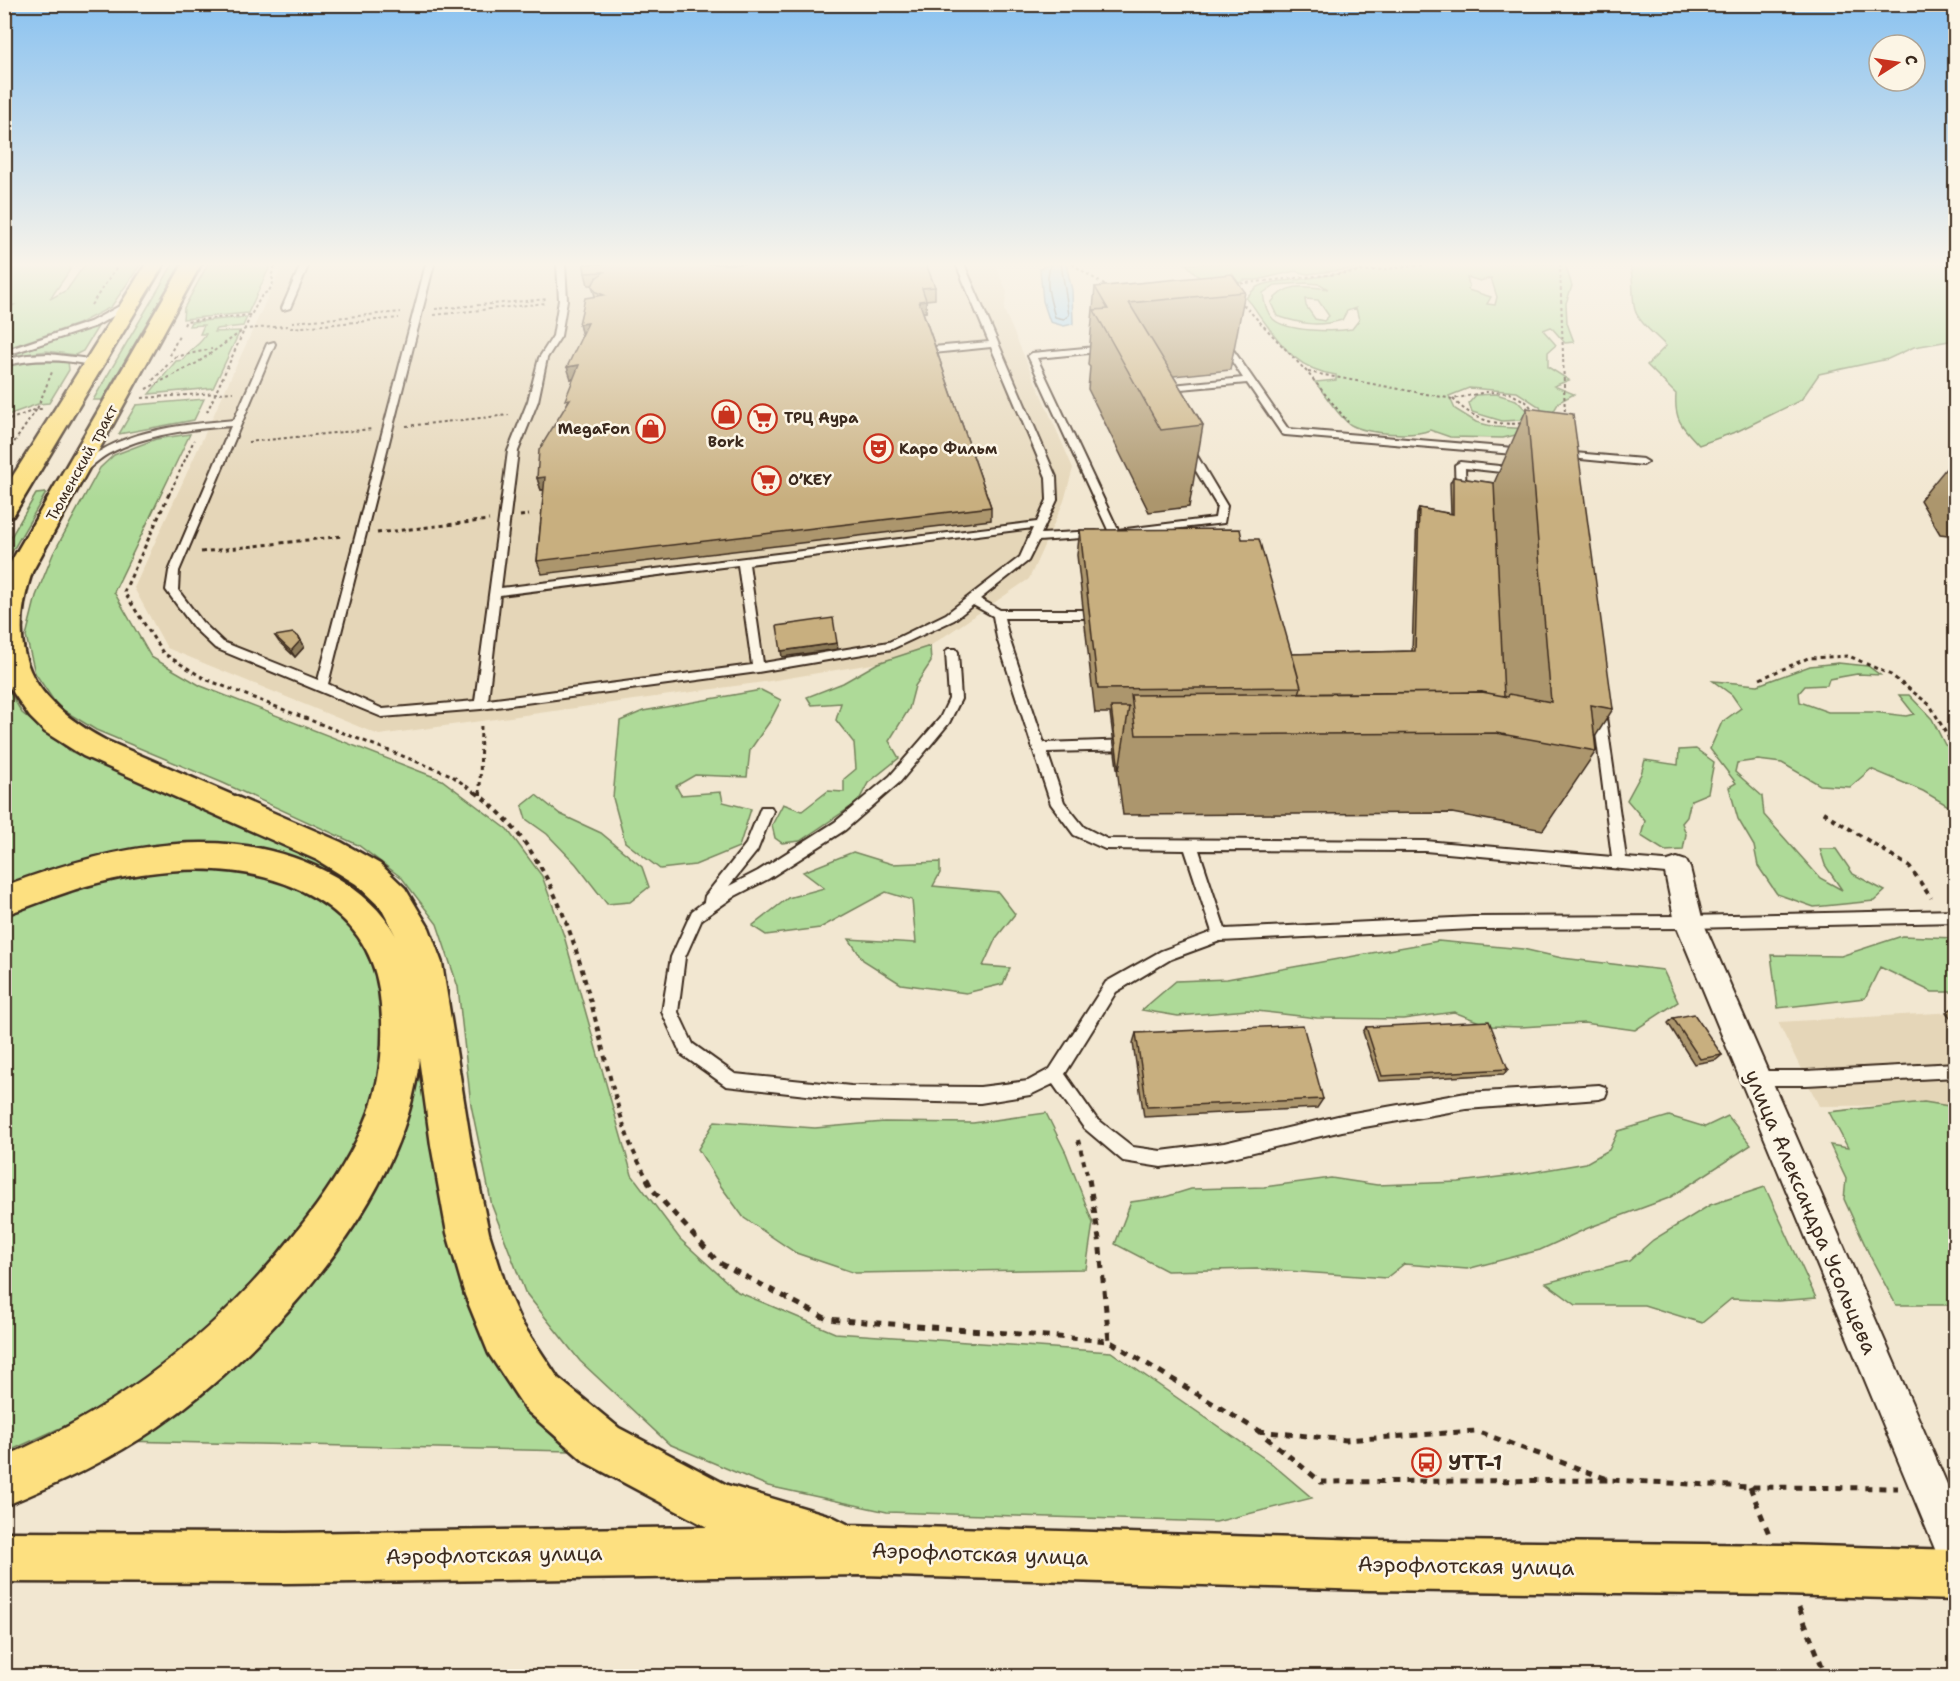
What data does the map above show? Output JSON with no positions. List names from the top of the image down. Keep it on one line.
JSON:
{"streets":{"main road":["Тюменский тракт","Аэрофлотская улица"],"street":["улица Александра Усольцева"]},"crossings":[["Тюменский тракт","Аэрофлотская улица"]],"places":{"shop":["Bork","MegaFon"],"supermarket":["ТРЦ Аура","O’KEY"],"theatre":["Каро Фильм"],"bus stop":["УТТ-1"]},"north":"right"}
